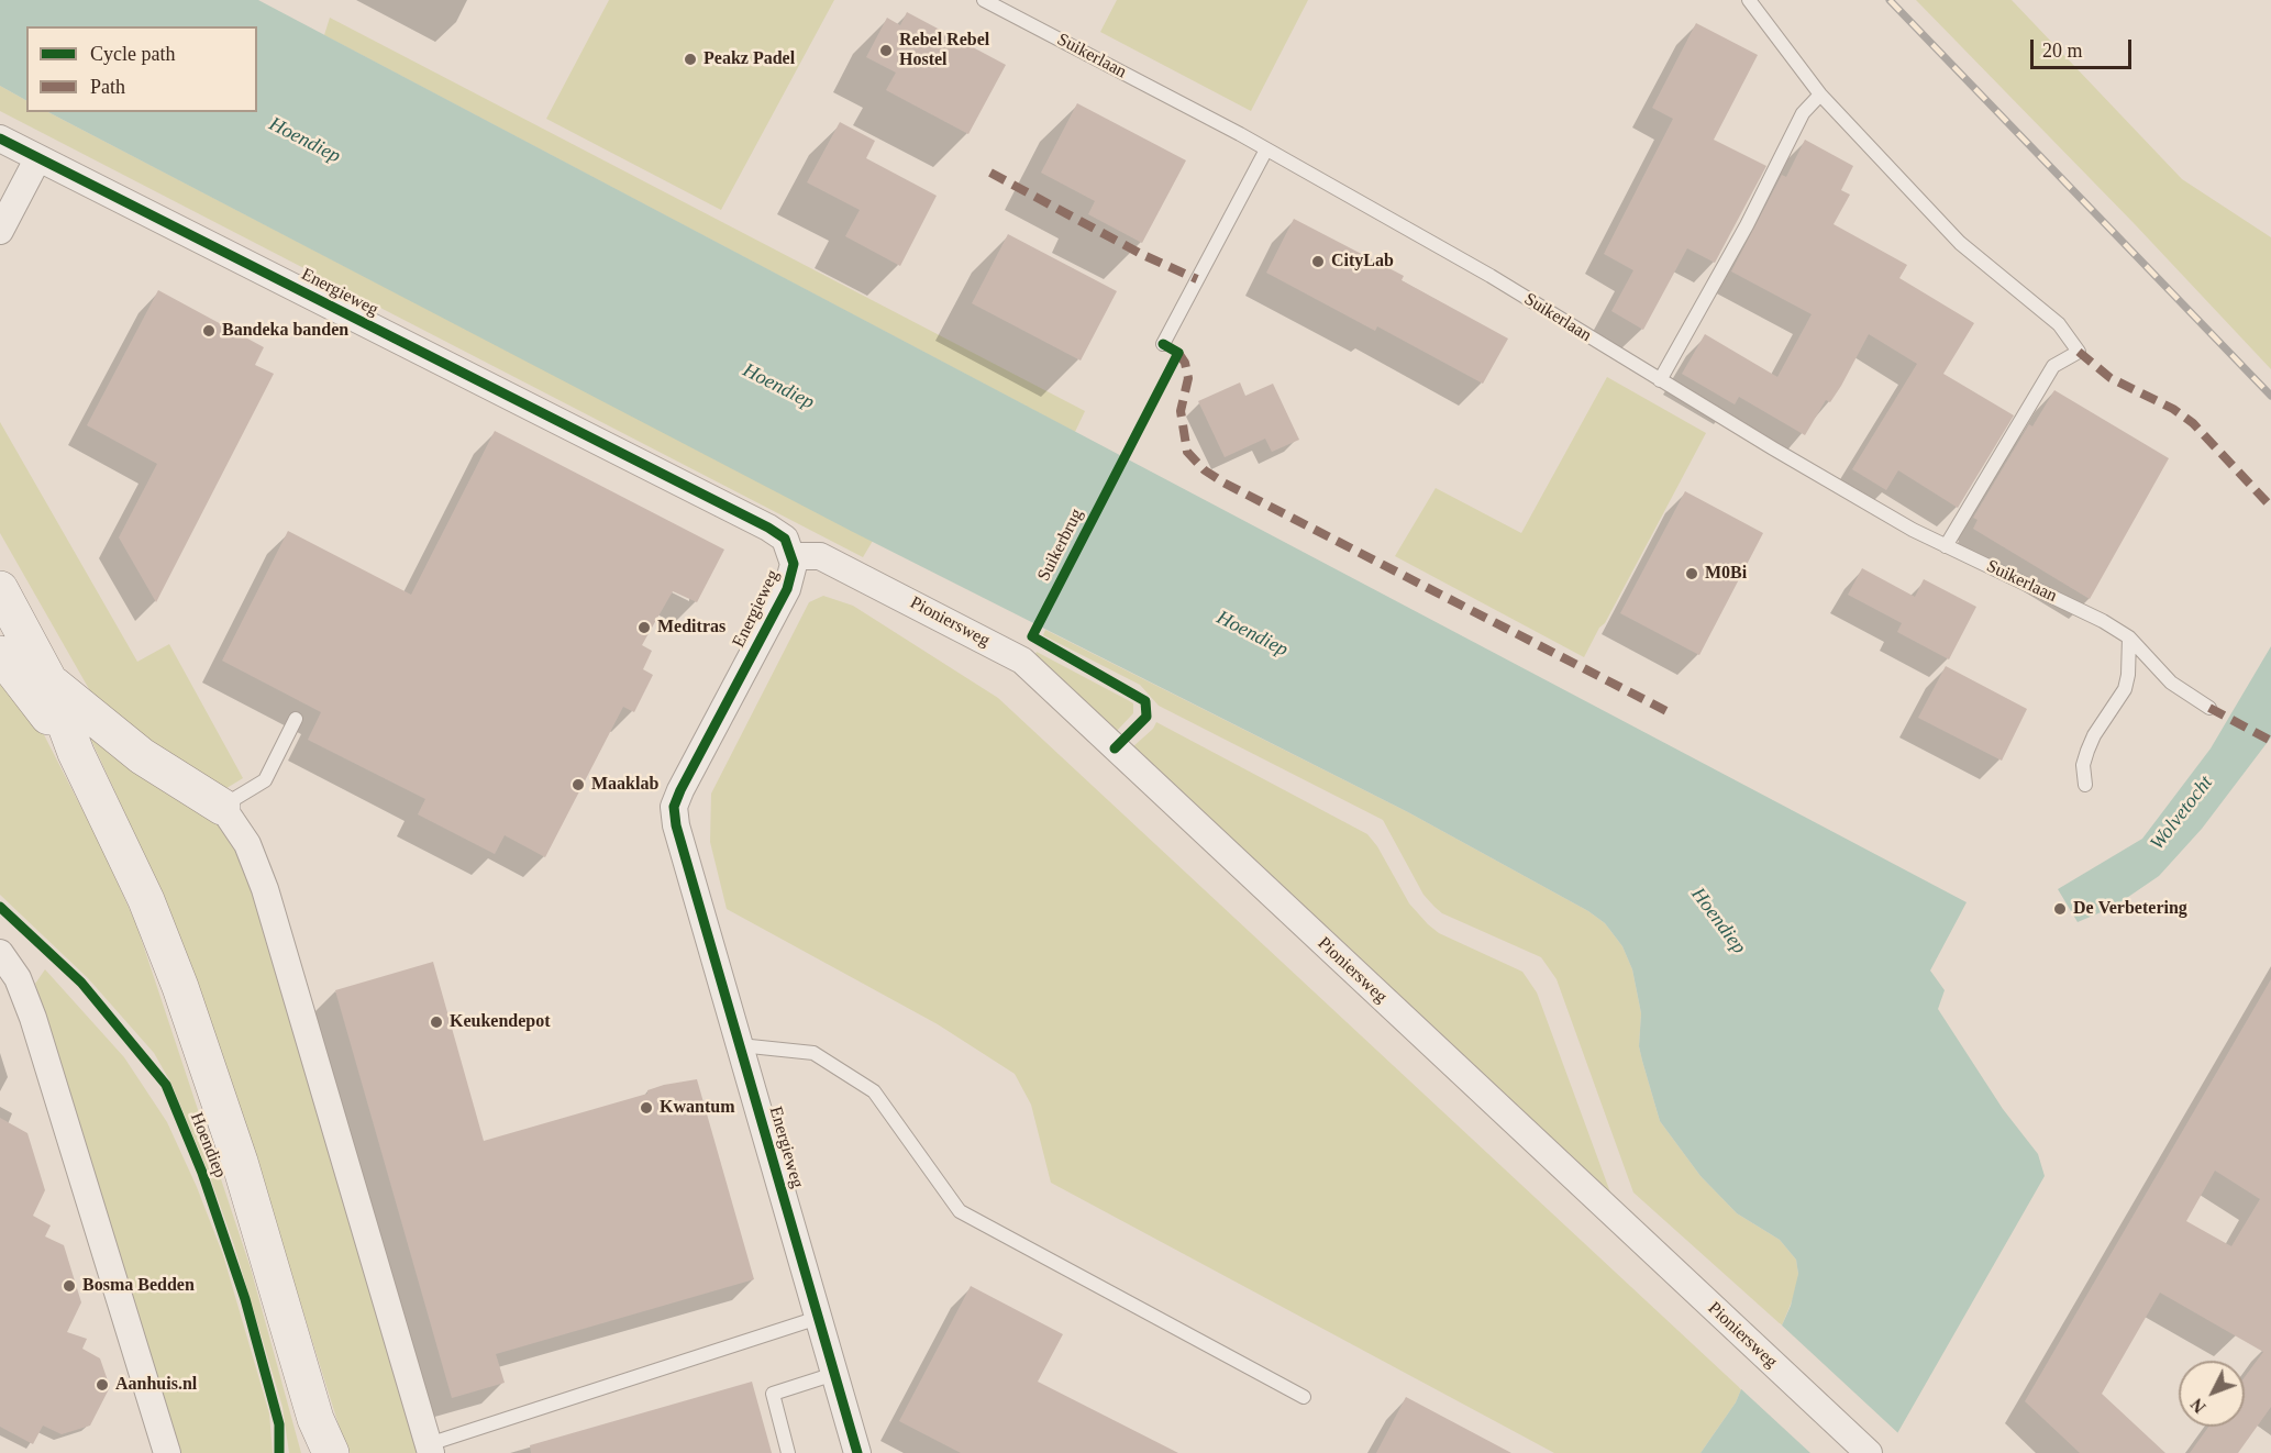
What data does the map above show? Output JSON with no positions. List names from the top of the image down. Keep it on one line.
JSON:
{"streets":{"main road":["Hoendiep"],"street":["Energieweg","Pioniersweg"],"lane":["Suikerlaan"],"cycle path":["Suikerbrug"]},"crossings":[["Energieweg","Pioniersweg"]],"water":["Hoendiep","Wolvetocht"],"places":["Rebel Rebel Hostel","Peakz Padel","CityLab","Bandeka banden","M0Bi","Meditras","Maaklab","De Verbetering","Keukendepot","Kwantum","Bosma Bedden","Aanhuis.nl"],"legend":["Cycle path","Path"],"scale_bar":"20 m","north":"bottom left"}
